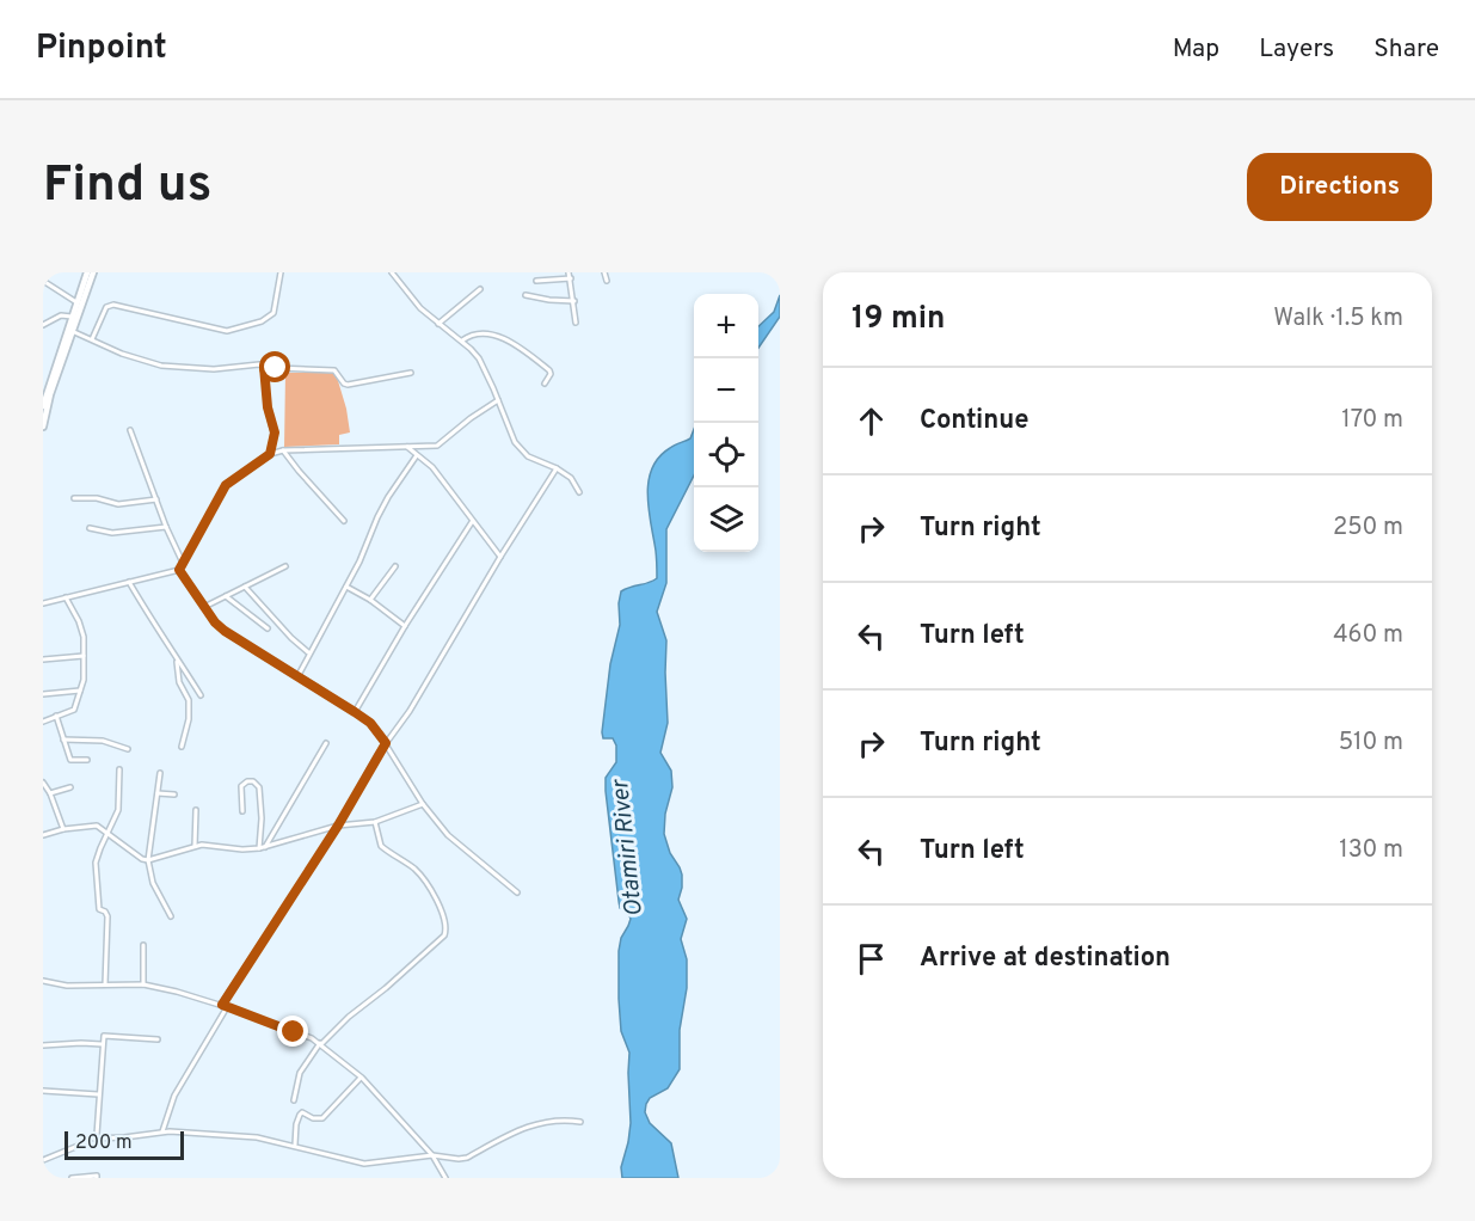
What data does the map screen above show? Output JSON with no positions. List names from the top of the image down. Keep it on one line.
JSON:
{"water":["Otamiri River"],"scale_bar":"200 m","page":{"header":"Pinpoint","nav":["Map","Layers","Share"],"buttons":"Directions","title":"Find us","heading":["19 min","Walk · 1.5 km"],"map_buttons":["+","−"],"list":[["Continue","170 m"],["Turn right","250 m"],["Turn left","460 m"],["Turn right","510 m"],["Turn left","130 m"],"Arrive at destination"],"scale":"200 m"}}
